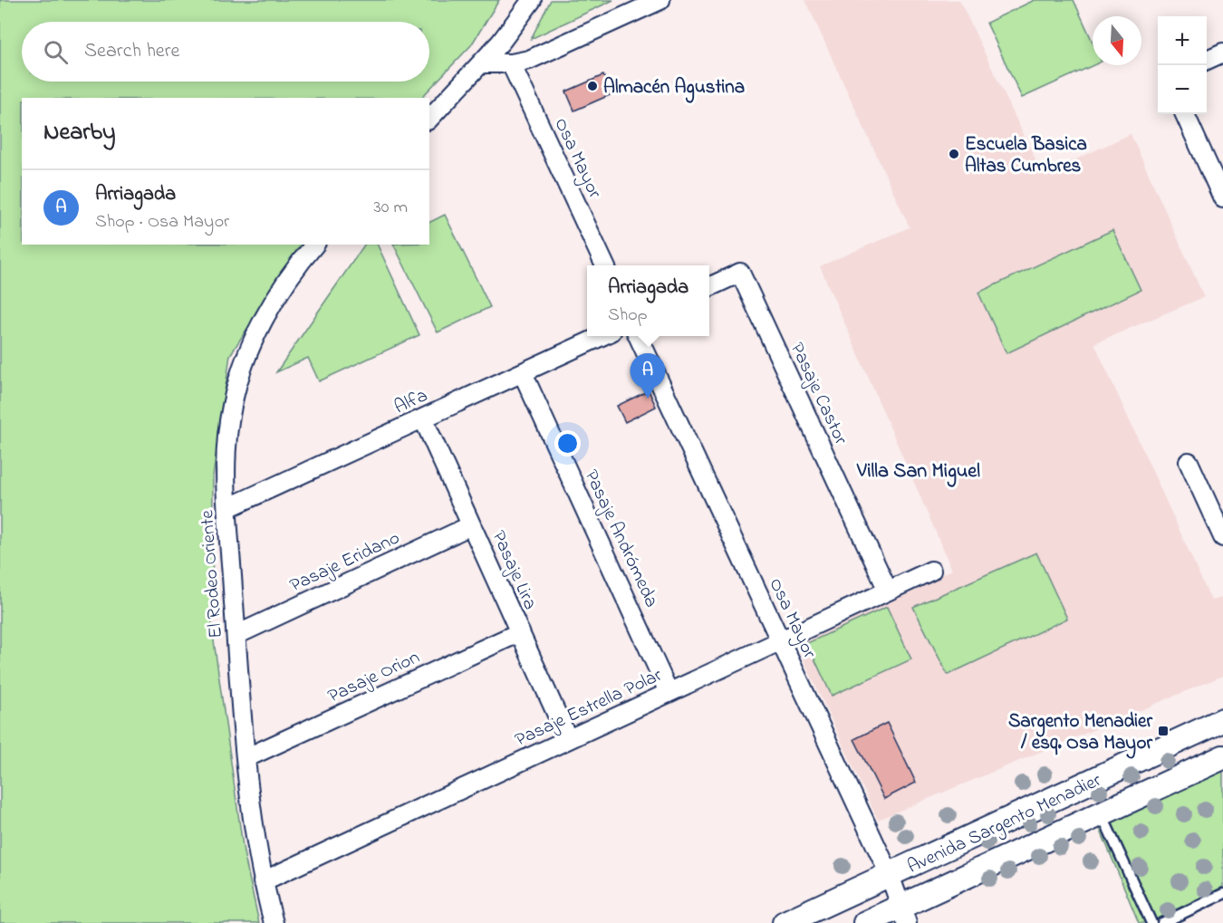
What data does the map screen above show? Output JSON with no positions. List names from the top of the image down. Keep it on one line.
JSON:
{"streets":{"street":["Osa Mayor","Pasaje Castor","Alfa","Pasaje Andrómeda","Pasaje Eridano","Pasaje Lira","El Rodeo Oriente","Pasaje Orion","Pasaje Estrella Polar","Avenida Sargento Menadier"]},"crossings":[["Osa Mayor","Pasaje Estrella Polar"],["Osa Mayor","Avenida Sargento Menadier"],["Pasaje Castor","Pasaje Estrella Polar"],["Alfa","Pasaje Andrómeda"],["Alfa","Pasaje Lira"],["Alfa","El Rodeo Oriente"],["Pasaje Andrómeda","Pasaje Estrella Polar"],["Pasaje Eridano","Pasaje Lira"],["Pasaje Eridano","El Rodeo Oriente"],["Pasaje Lira","Pasaje Orion"],["Pasaje Lira","Pasaje Estrella Polar"],["El Rodeo Oriente","Pasaje Orion"],["El Rodeo Oriente","Pasaje Estrella Polar"]],"districts":["Villa San Miguel"],"places":{"other":["Almacén Agustina","Escuela Basica Altas Cumbres"],"transit":["Sargento Menadier / esq. Osa Mayor"]},"north":"bottom","page":{"map_buttons":["+","−"],"search":"Search here","heading":"Nearby","list":[{"mark":"A","name":"Arriagada","note":"Shop · Osa Mayor","value":"30 m"}],"popup":["Arriagada","Shop"],"pins":"A"}}
